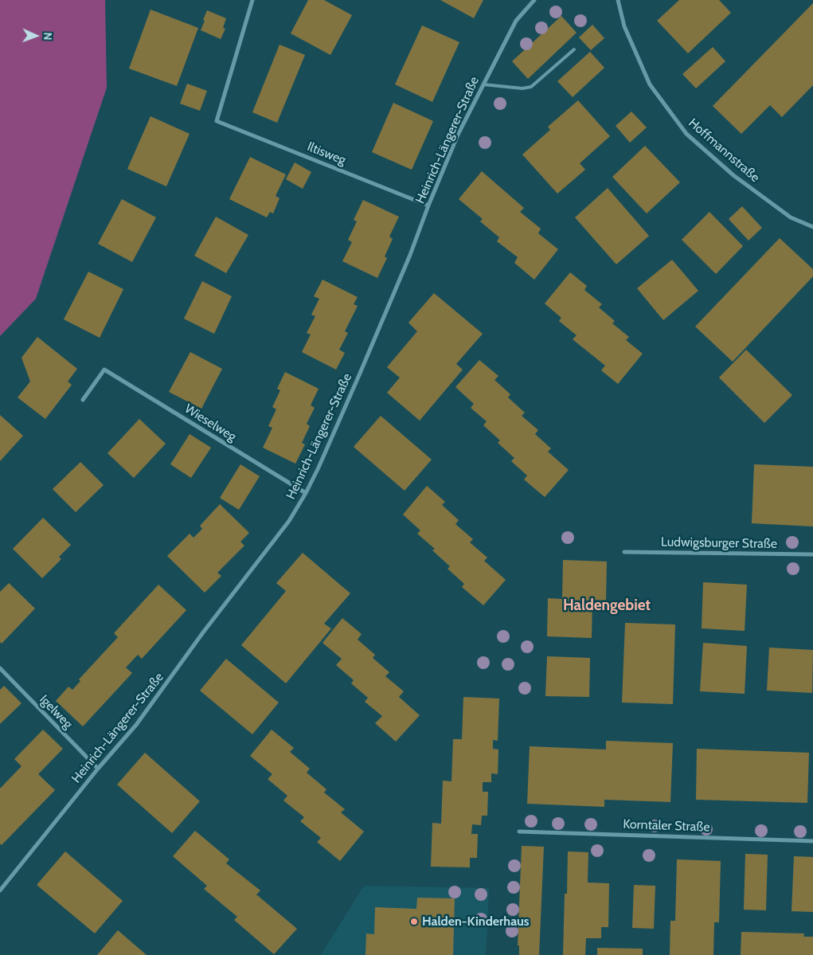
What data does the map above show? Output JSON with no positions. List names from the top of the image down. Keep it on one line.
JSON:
{"streets":{"street":["Heinrich-Längerer-Straße","Hoffmannstraße","Iltisweg","Wieselweg","Ludwigsburger Straße","Igelweg","Korntaler Straße"]},"crossings":[["Heinrich-Längerer-Straße","Iltisweg"],["Heinrich-Längerer-Straße","Wieselweg"],["Heinrich-Längerer-Straße","Igelweg"]],"districts":["Haldengebiet"],"places":["Halden-Kinderhaus"],"north":"right"}
